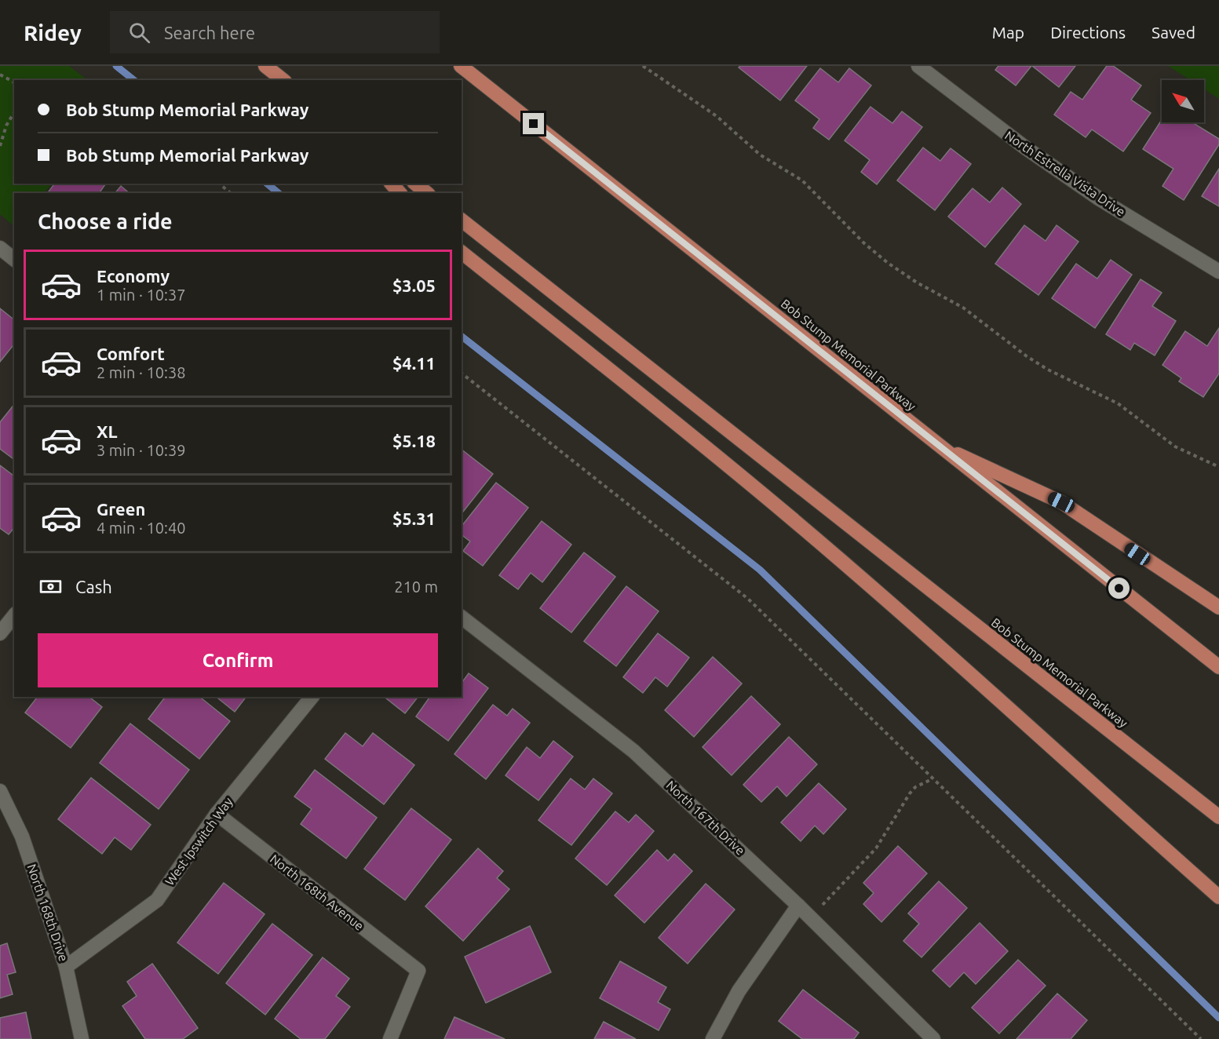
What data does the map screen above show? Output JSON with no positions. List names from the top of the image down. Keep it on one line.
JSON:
{"streets":{"highway":["Bob Stump Memorial Parkway"],"street":["North Estrella Vista Drive","North 167th Drive","West Ipswitch Way","North 168th Avenue","North 168th Drive"]},"crossings":[["West Ipswitch Way","North 168th Avenue"],["West Ipswitch Way","North 168th Drive"]],"north":"top left","page":{"header":"Ridey","search":"Search here","nav":["Map","Directions","Saved"],"banner":["Bob Stump Memorial Parkway","Bob Stump Memorial Parkway"],"heading":"Choose a ride","list":[{"name":"Economy","note":"1 min · 10:37","value":"$3.05"},{"name":"Comfort","note":"2 min · 10:38","value":"$4.11"},{"name":"XL","note":"3 min · 10:39","value":"$5.18"},{"name":"Green","note":"4 min · 10:40","value":"$5.31"}],"pay":["Cash","210 m"],"buttons":"Confirm"}}
